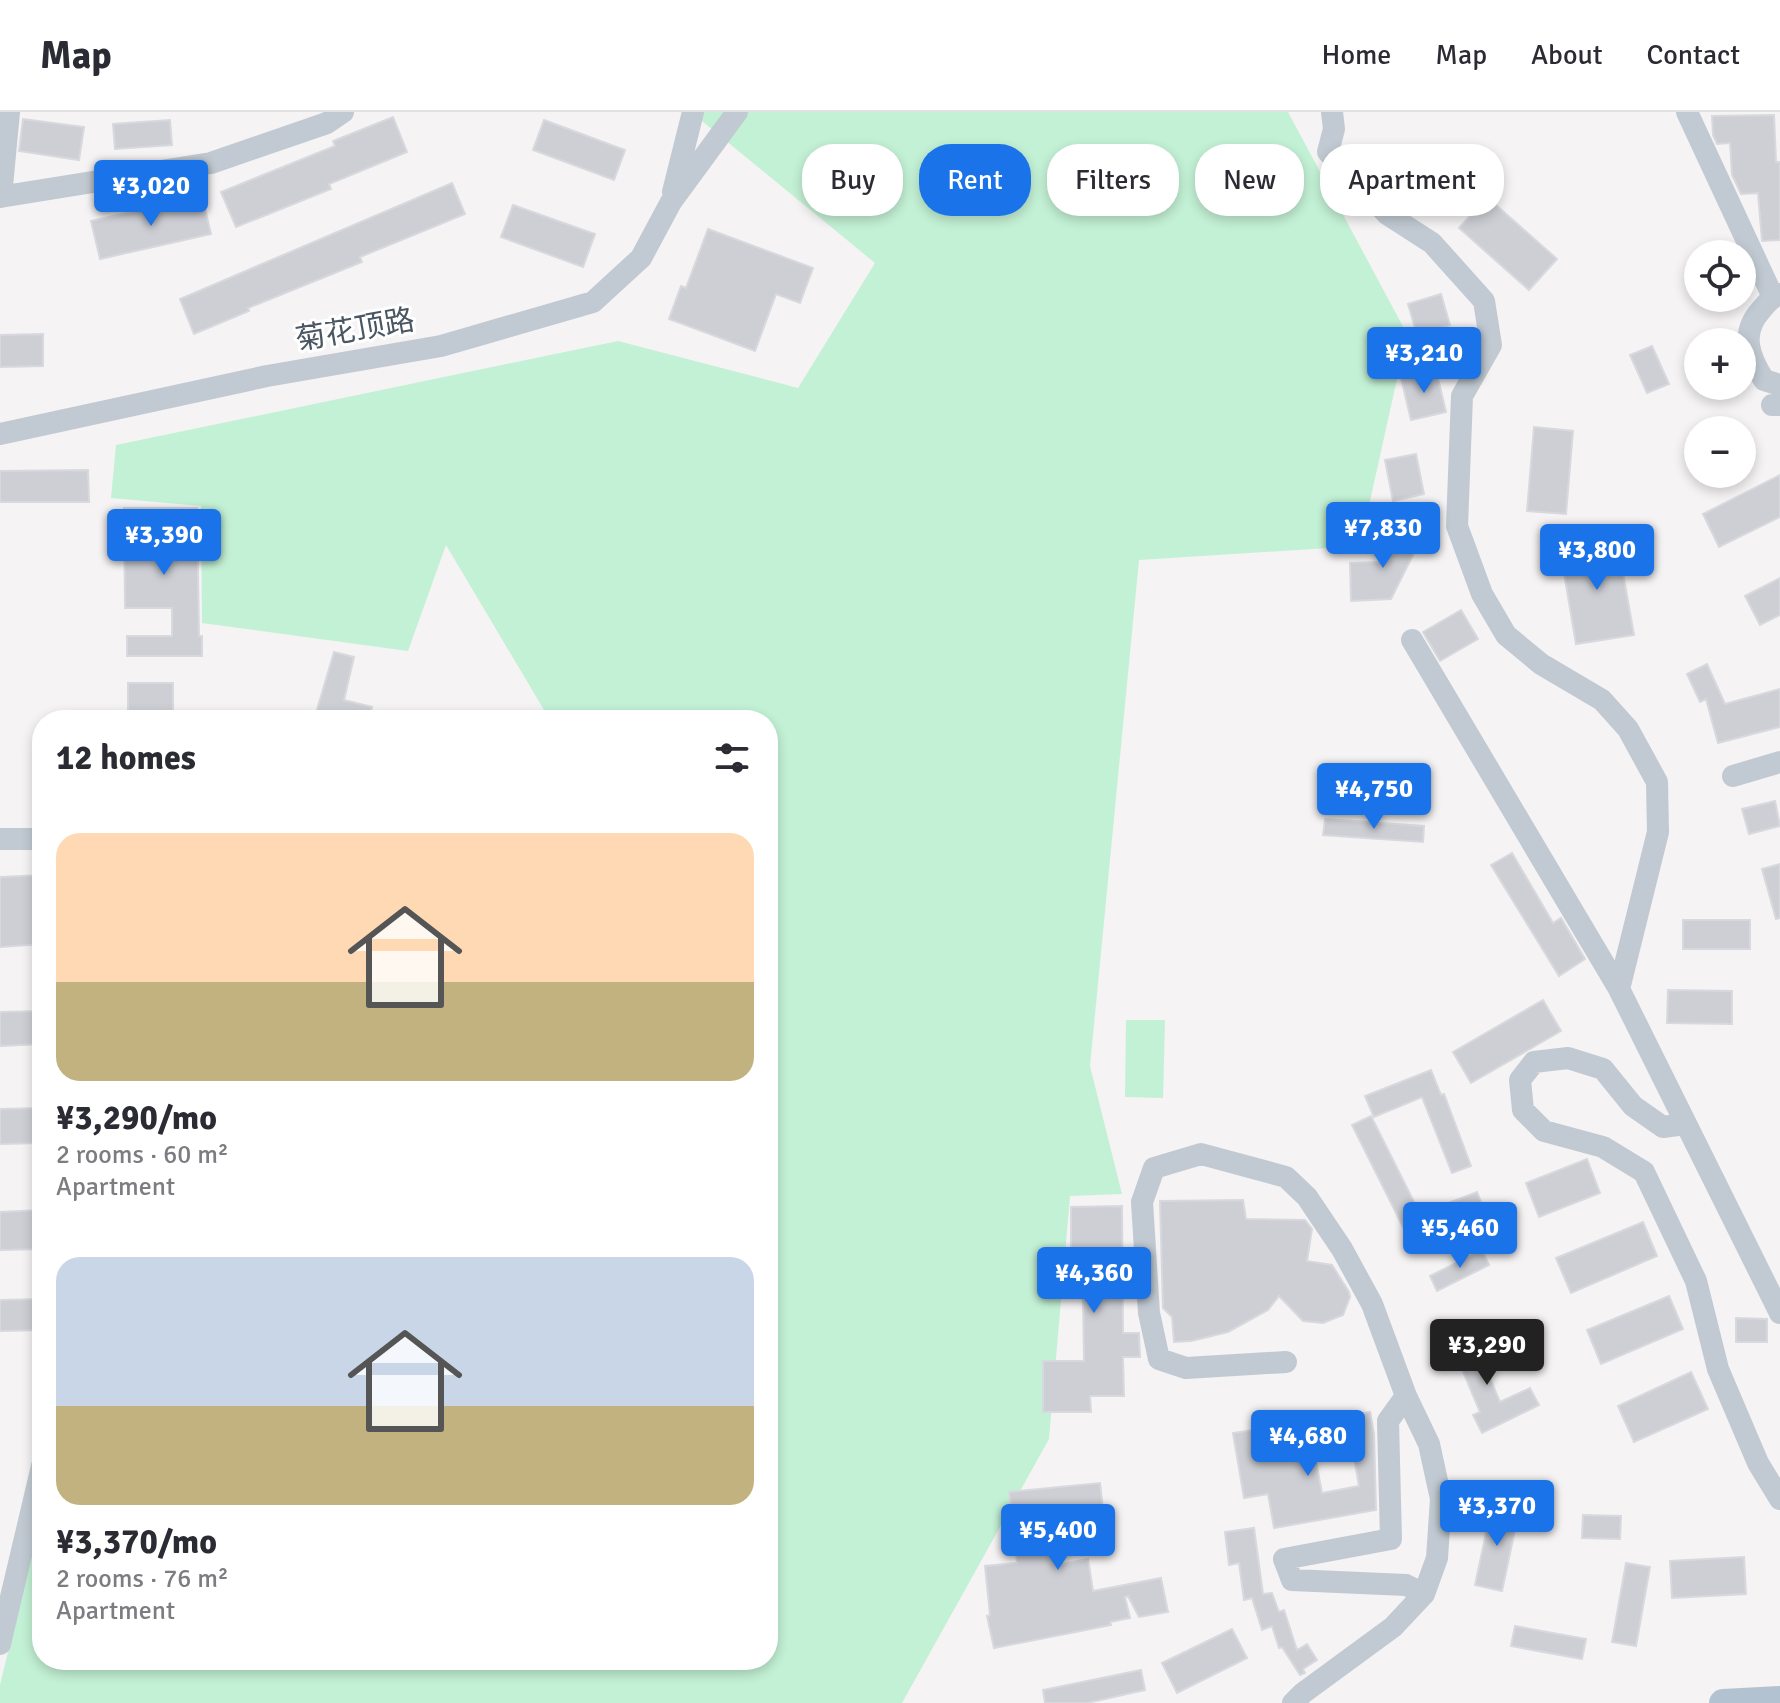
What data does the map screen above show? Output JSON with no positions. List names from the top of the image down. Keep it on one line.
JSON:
{"streets":{"street":["菊花顶路"]},"page":{"header":"Map","nav":["Home","Map","About","Contact"],"chip":["Buy","Rent","Filters","New","Apartment"],"price":["¥3,020","¥3,210","¥7,830","¥3,390","¥3,800","¥4,750","¥5,460","¥4,360","¥3,290","¥4,680","¥3,370","¥5,400"],"map_buttons":["+","−"],"heading":"12 homes","list":[{"name":"¥3,290/mo","note":"2 rooms · 60 m² · Apartment"},{"name":"¥3,370/mo","note":"2 rooms · 76 m² · Apartment"}]}}
